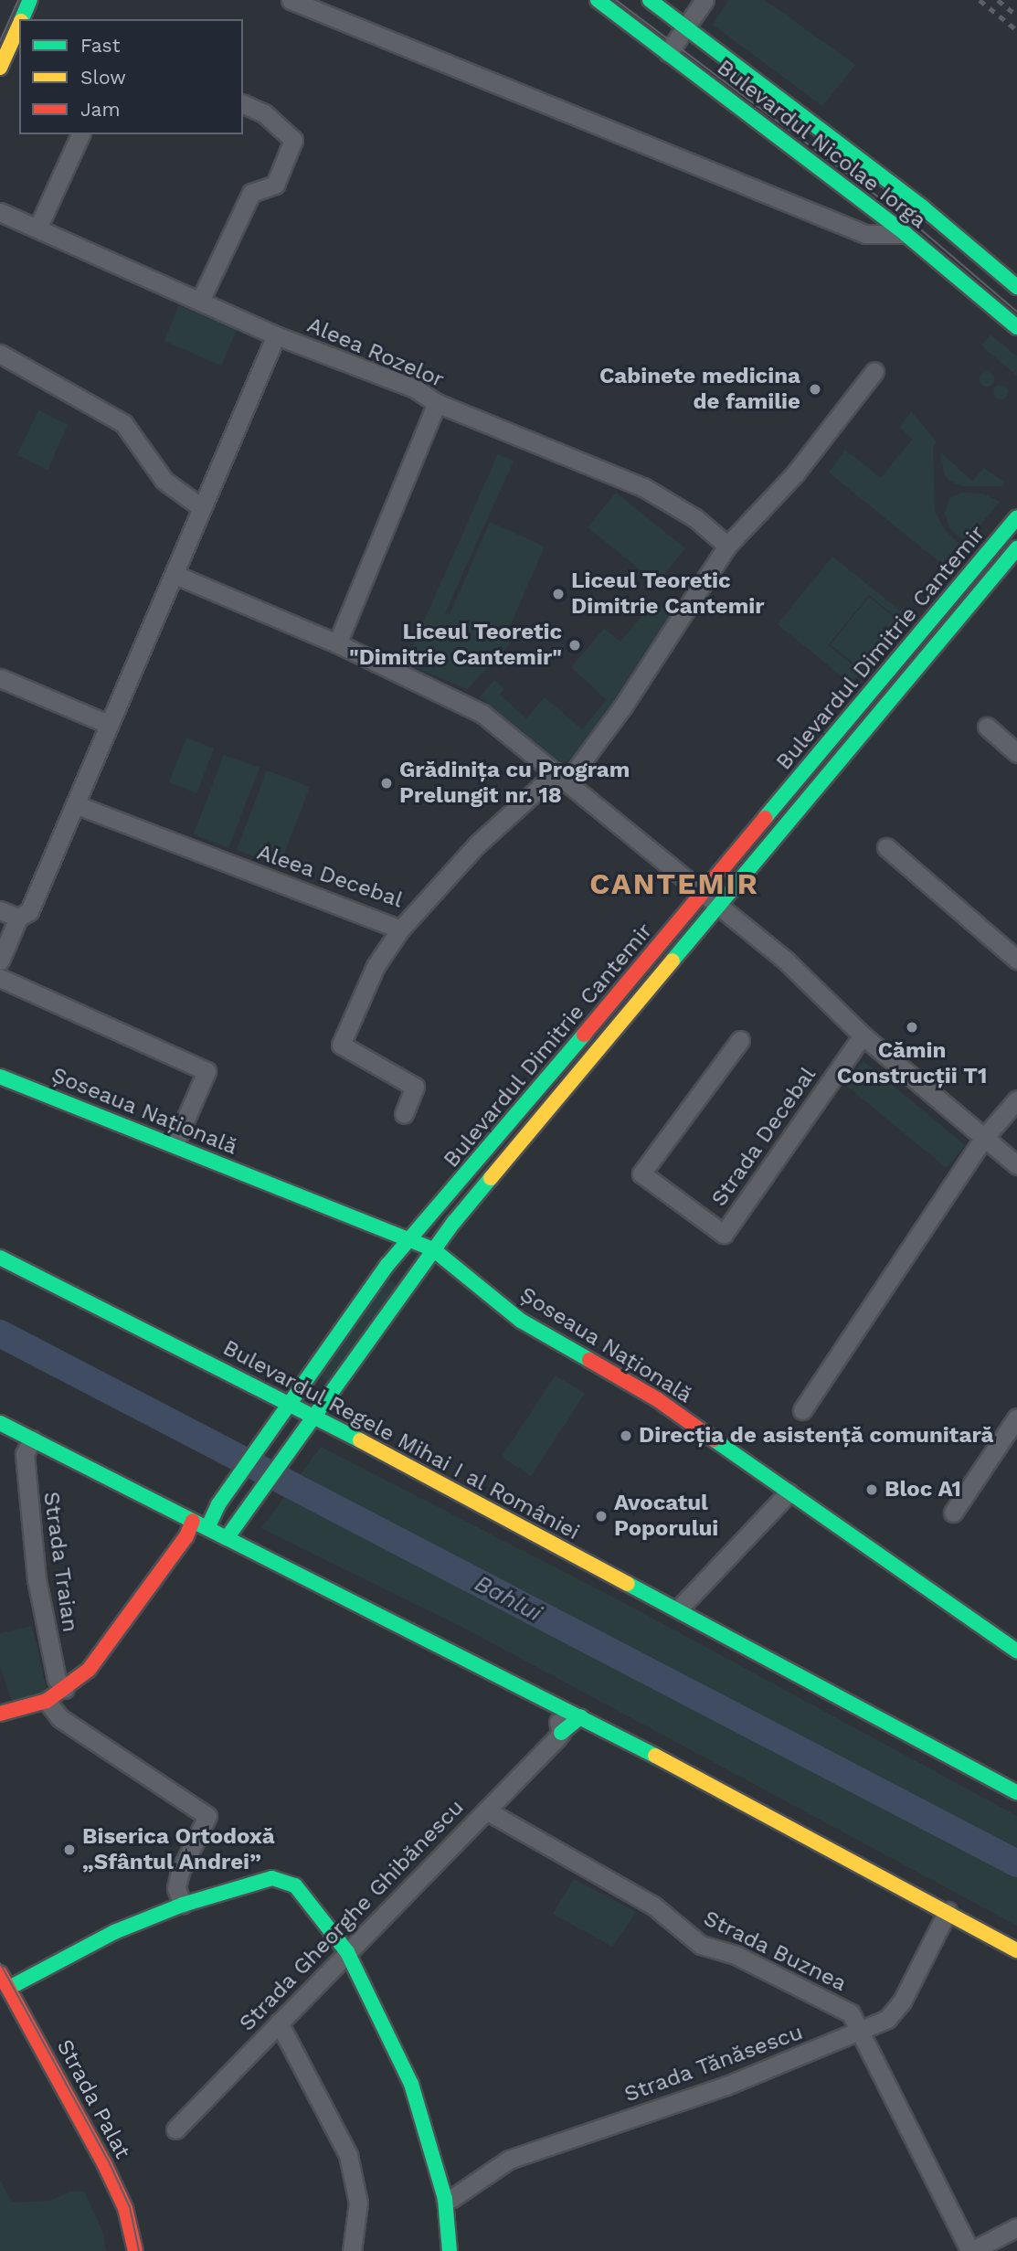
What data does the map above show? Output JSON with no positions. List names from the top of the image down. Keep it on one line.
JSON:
{"streets":{"main road":["Bulevardul Nicolae Iorga","Bulevardul Dimitrie Cantemir","Șoseaua Națională","Bulevardul Regele Mihai I al României","Strada Palat"],"street":["Aleea Rozelor","Aleea Decebal","Strada Decebal","Strada Traian","Strada Gheorghe Ghibănescu","Strada Buznea","Strada Tănăsescu"]},"crossings":[["Aleea Rozelor","Aleea Decebal"],["Bulevardul Dimitrie Cantemir","Șoseaua Națională"],["Bulevardul Dimitrie Cantemir","Bulevardul Regele Mihai I al României"],["Strada Gheorghe Ghibănescu","Strada Buznea"],["Strada Buznea","Strada Tănăsescu"]],"districts":["CANTEMIR"],"water":["Bahlui"],"places":["Cabinete medicina de familie","Liceul Teoretic Dimitrie Cantemir","Liceul Teoretic \"Dimitrie Cantemir\"","Grădinița cu Program Prelungit nr. 18","Cămin Construcții T1","Direcția de asistență comunitară","Bloc A1","Avocatul Poporului","Biserica Ortodoxă „Sfântul Andrei”"],"legend":["Fast","Slow","Jam"]}
